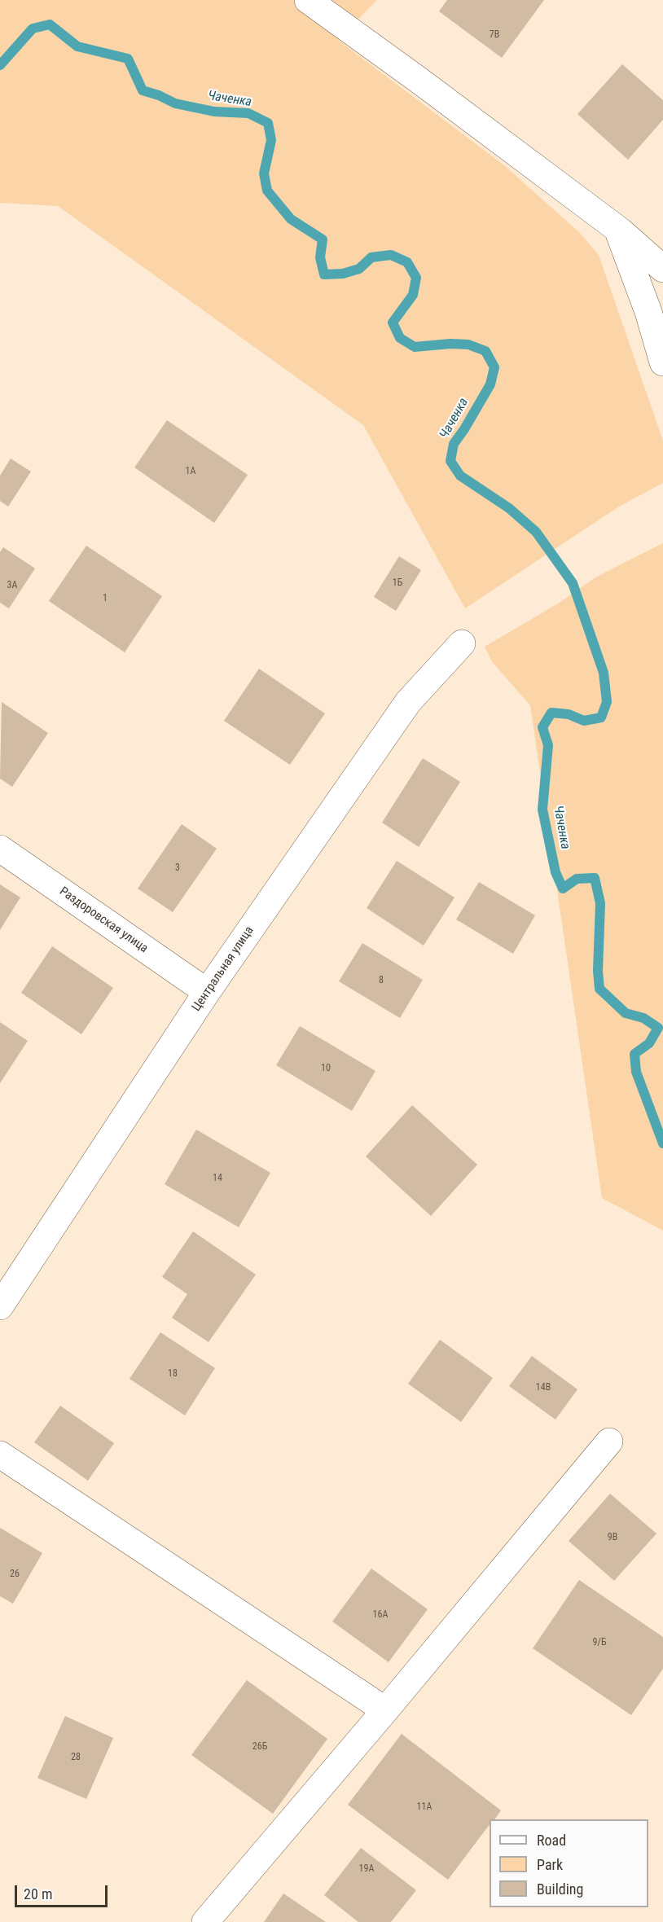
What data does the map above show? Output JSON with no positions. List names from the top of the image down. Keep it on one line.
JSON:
{"streets":{"street":["Раздоровская улица","Центральная улица"]},"crossings":[["Раздоровская улица","Центральная улица"]],"water":["Чаченка"],"house_numbers":["7В","1А","1Б","3А","1","3","8","10","14","18","14В","9В","26","16А","9/Б","26Б","28","11А","19А"],"legend":["Road","Park","Building"],"scale_bar":"20 m"}
